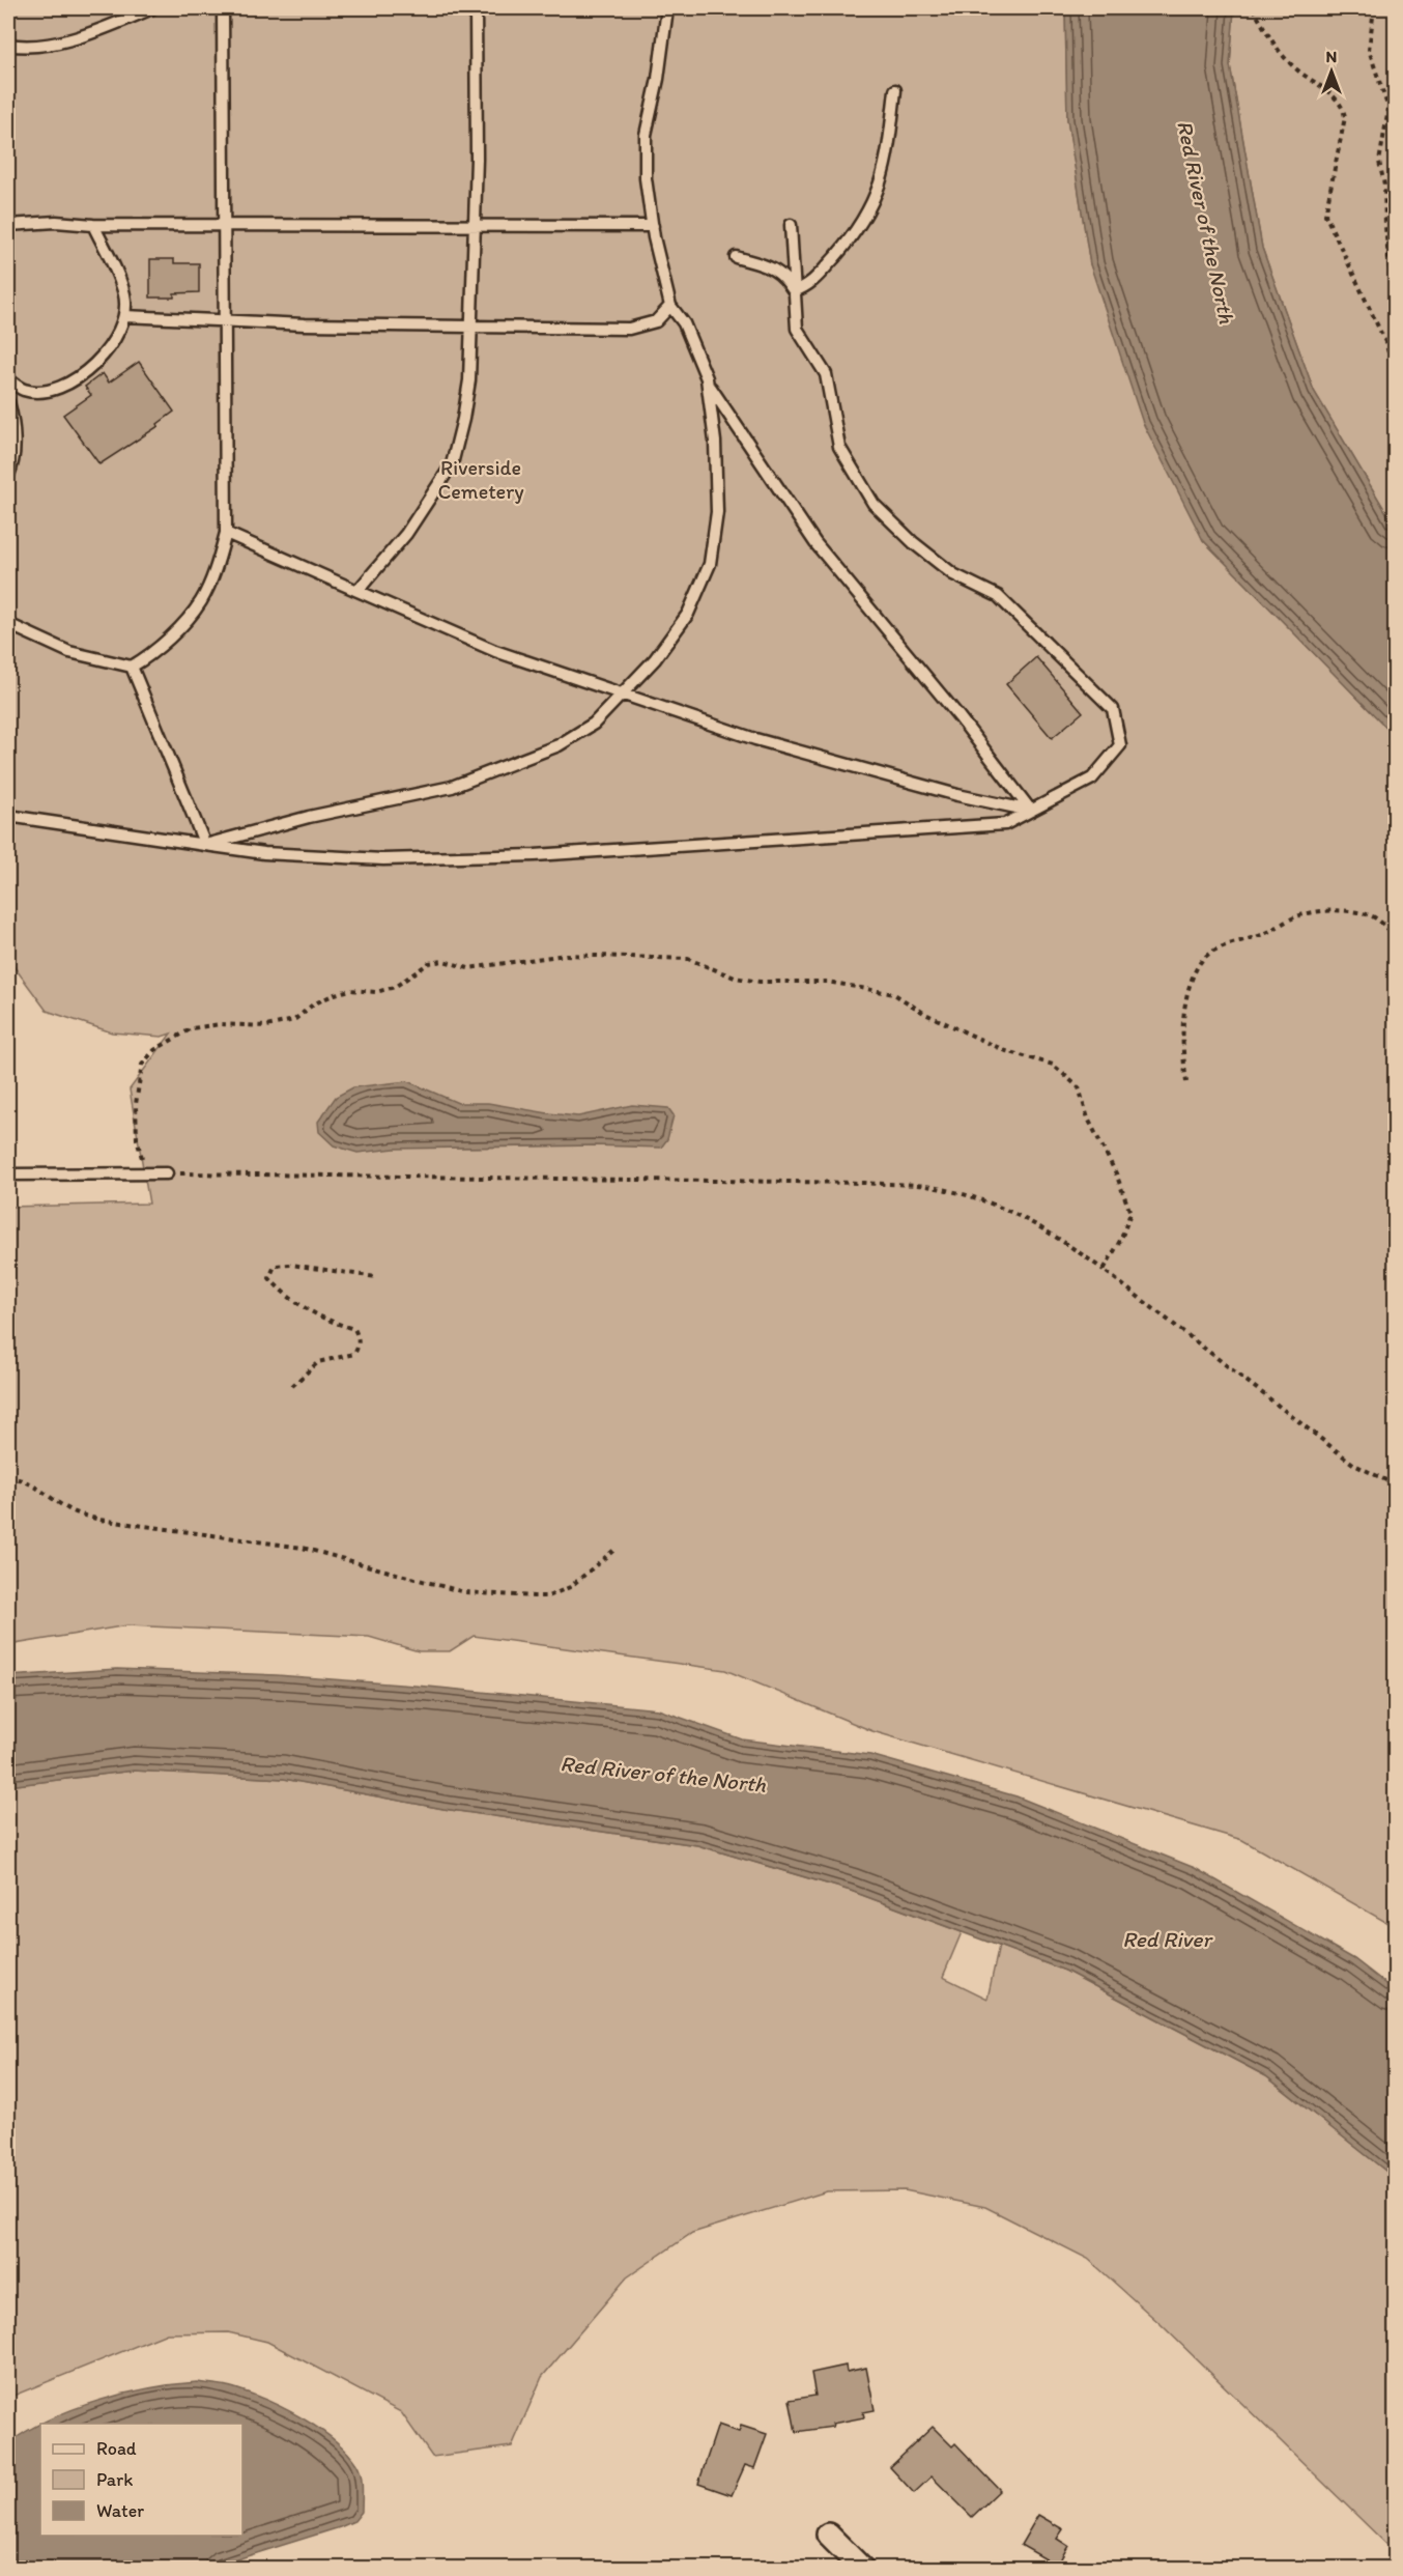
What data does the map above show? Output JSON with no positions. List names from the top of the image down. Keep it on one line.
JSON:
{"water":["Red River of the North","Red River"],"parks":["Riverside Cemetery"],"legend":["Road","Park","Water"],"north":"top"}
